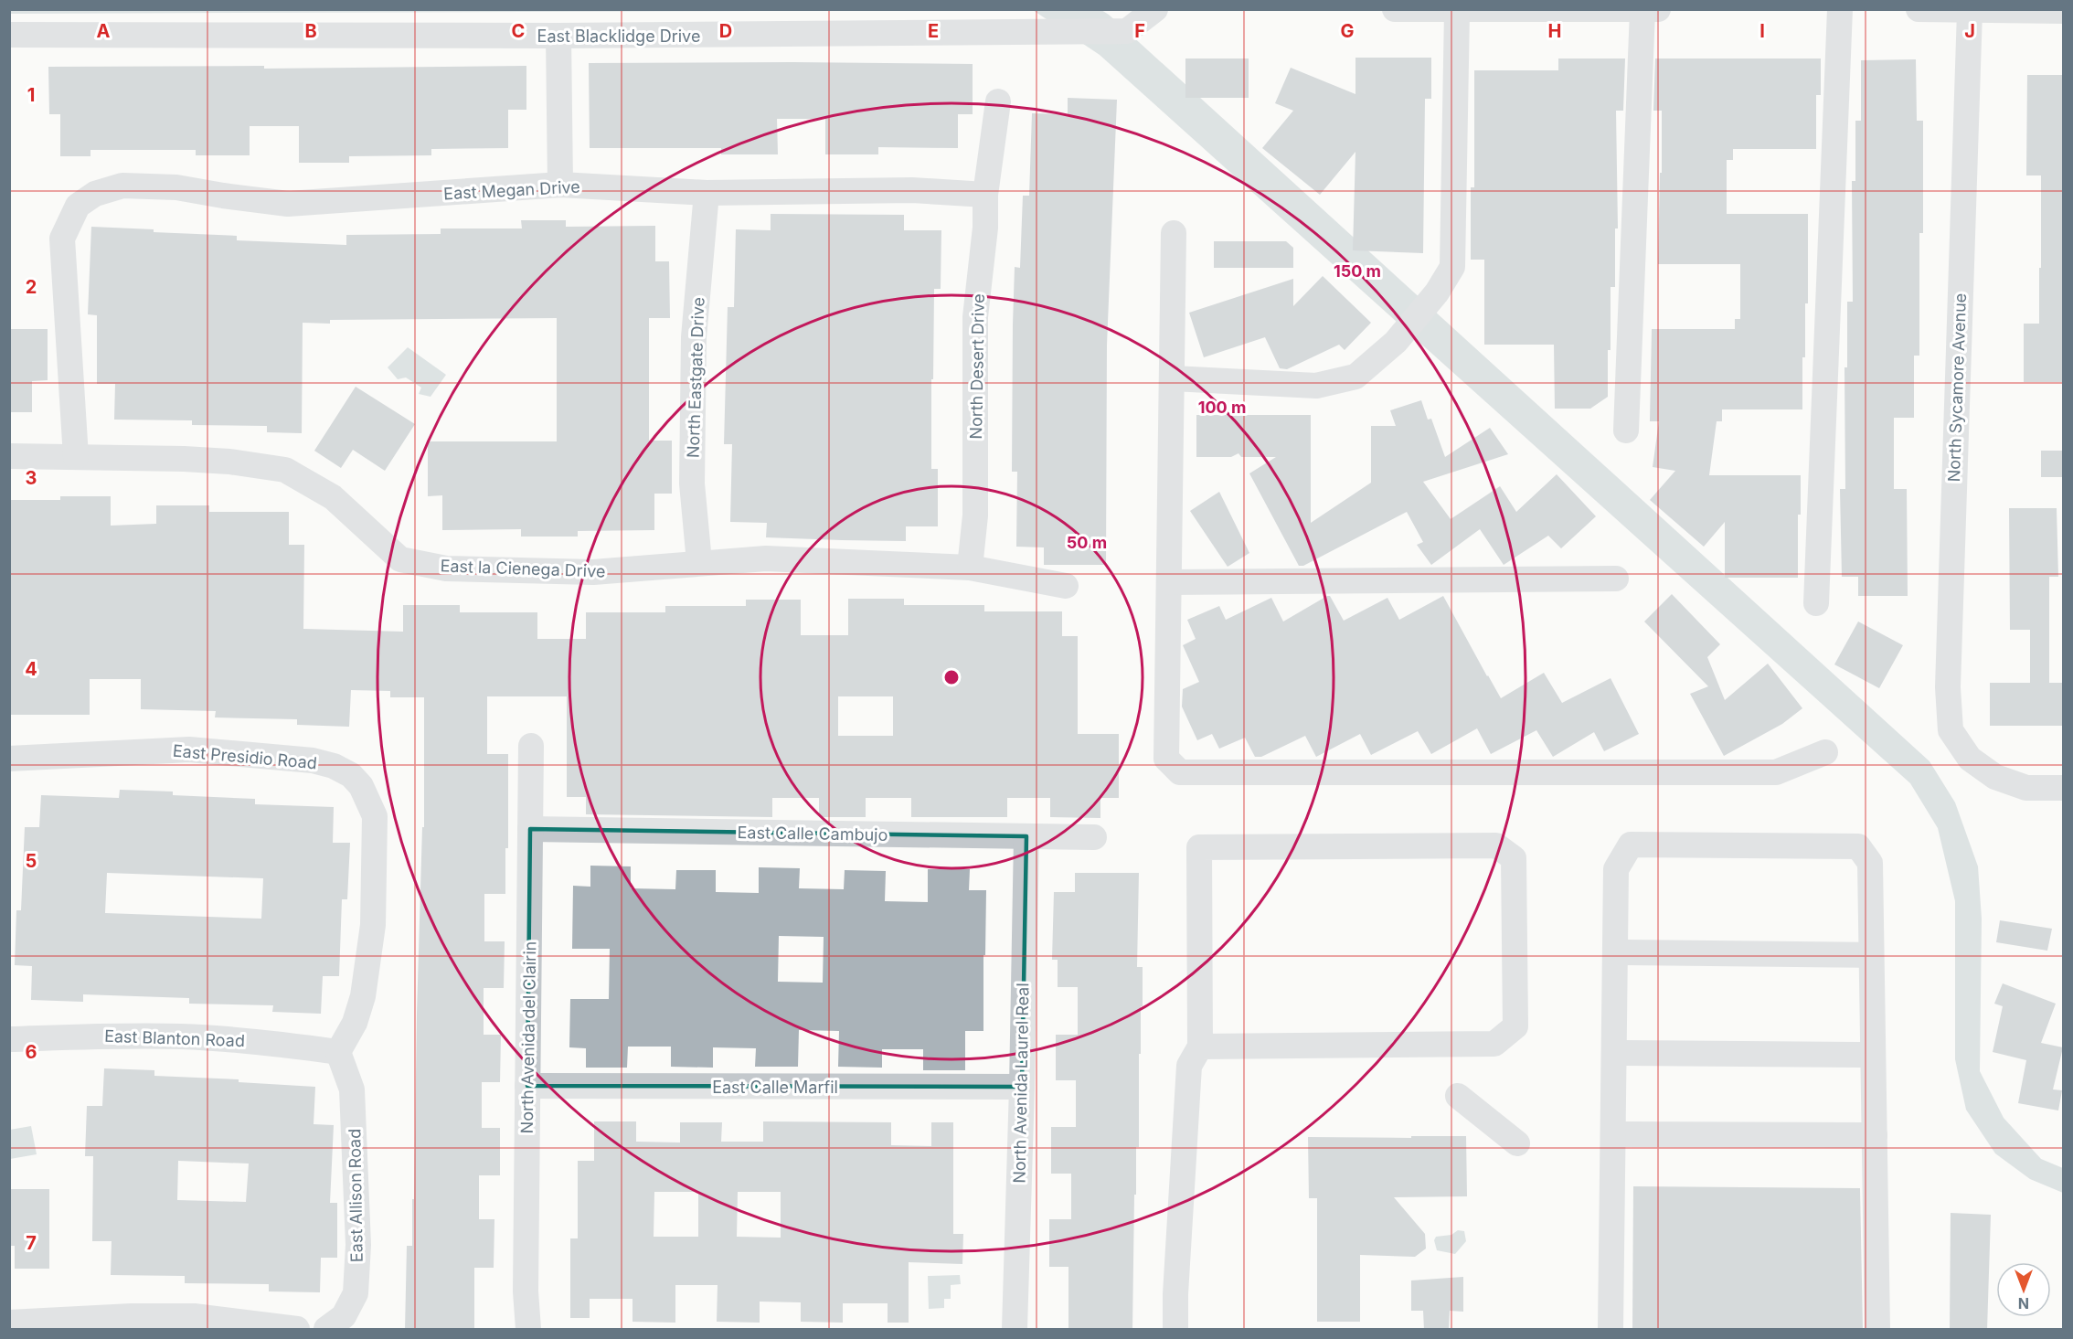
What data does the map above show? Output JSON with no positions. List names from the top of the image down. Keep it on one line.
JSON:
{"streets":{"street":["East Blacklidge Drive","East Megan Drive","North Desert Drive","North Eastgate Drive","North Sycamore Avenue","East la Cienega Drive","East Presidio Road","East Calle Cambujo","North Avenida del Clairin","East Blanton Road","North Avenida Laurel Real","East Calle Marfil","East Allison Road"]},"crossings":[["East Megan Drive","North Desert Drive"],["East Megan Drive","North Eastgate Drive"],["East Megan Drive","East la Cienega Drive"],["North Desert Drive","East la Cienega Drive"],["North Eastgate Drive","East la Cienega Drive"],["East Presidio Road","East Blanton Road"],["East Presidio Road","East Allison Road"],["East Calle Cambujo","North Avenida del Clairin"],["East Calle Cambujo","North Avenida Laurel Real"],["North Avenida del Clairin","East Calle Marfil"],["East Blanton Road","East Allison Road"],["North Avenida Laurel Real","East Calle Marfil"]],"north":"bottom","grid":{"columns":["A","B","C","D","E","F","G","H","I","J"],"rows":["1","2","3","4","5","6","7"]},"rings":["150 m","100 m","50 m"]}
